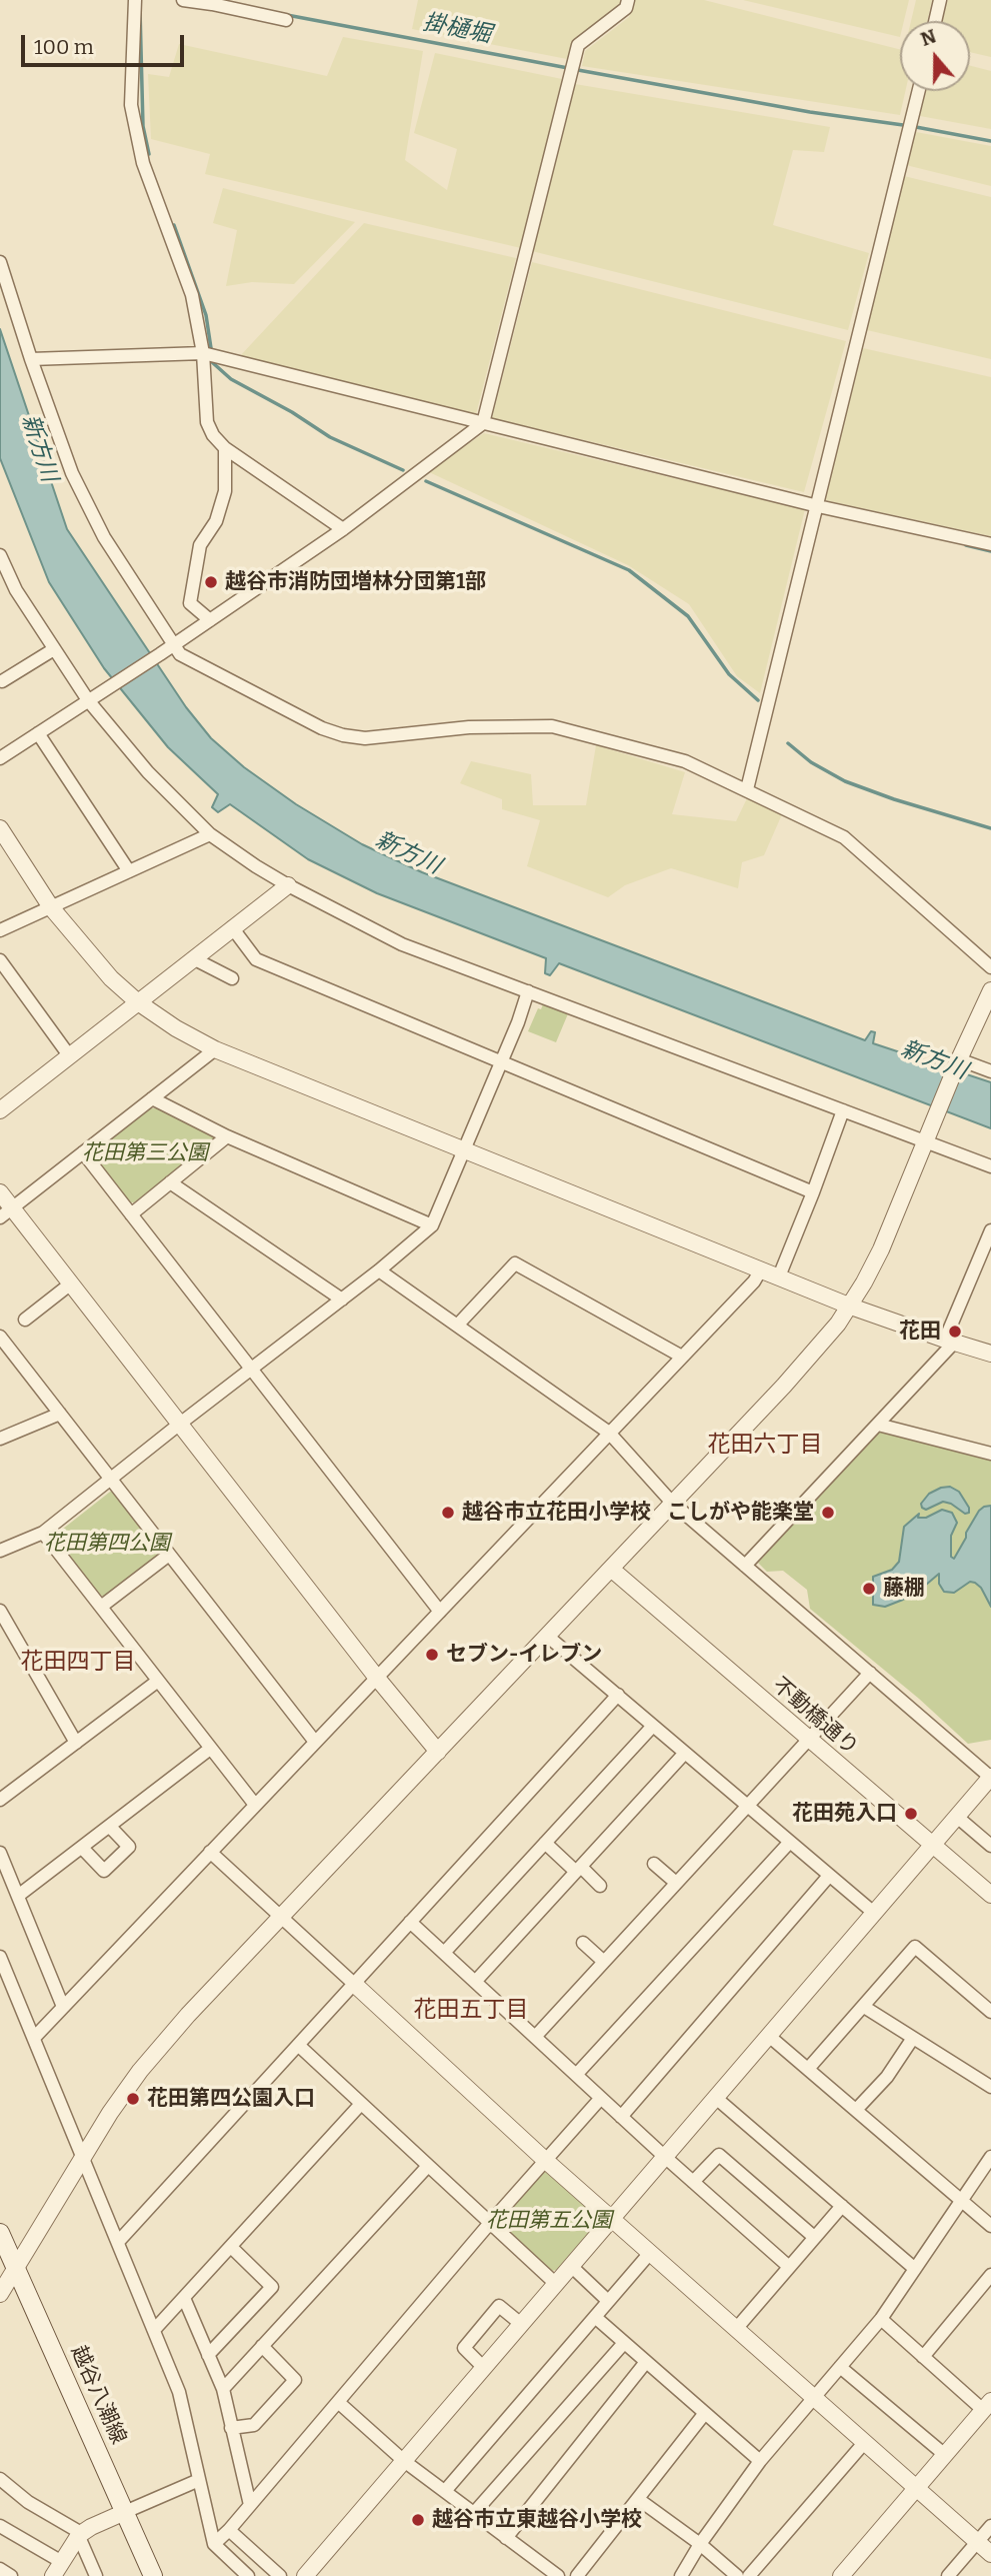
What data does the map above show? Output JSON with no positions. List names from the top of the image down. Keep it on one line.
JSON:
{"streets":{"main road":["越谷八潮線"],"street":["不動橋通り"]},"districts":["花田六丁目","花田四丁目","花田五丁目"],"water":["掛樋堀","新方川"],"parks":["花田第三公園","花田第四公園","花田第五公園"],"places":["越谷市消防団増林分団第1部","花田","越谷市立花田小学校","こしがや能楽堂","藤棚","セブン-イレブン","花田苑入口","花田第四公園入口","越谷市立東越谷小学校"],"scale_bar":"100 m","north":"top"}
